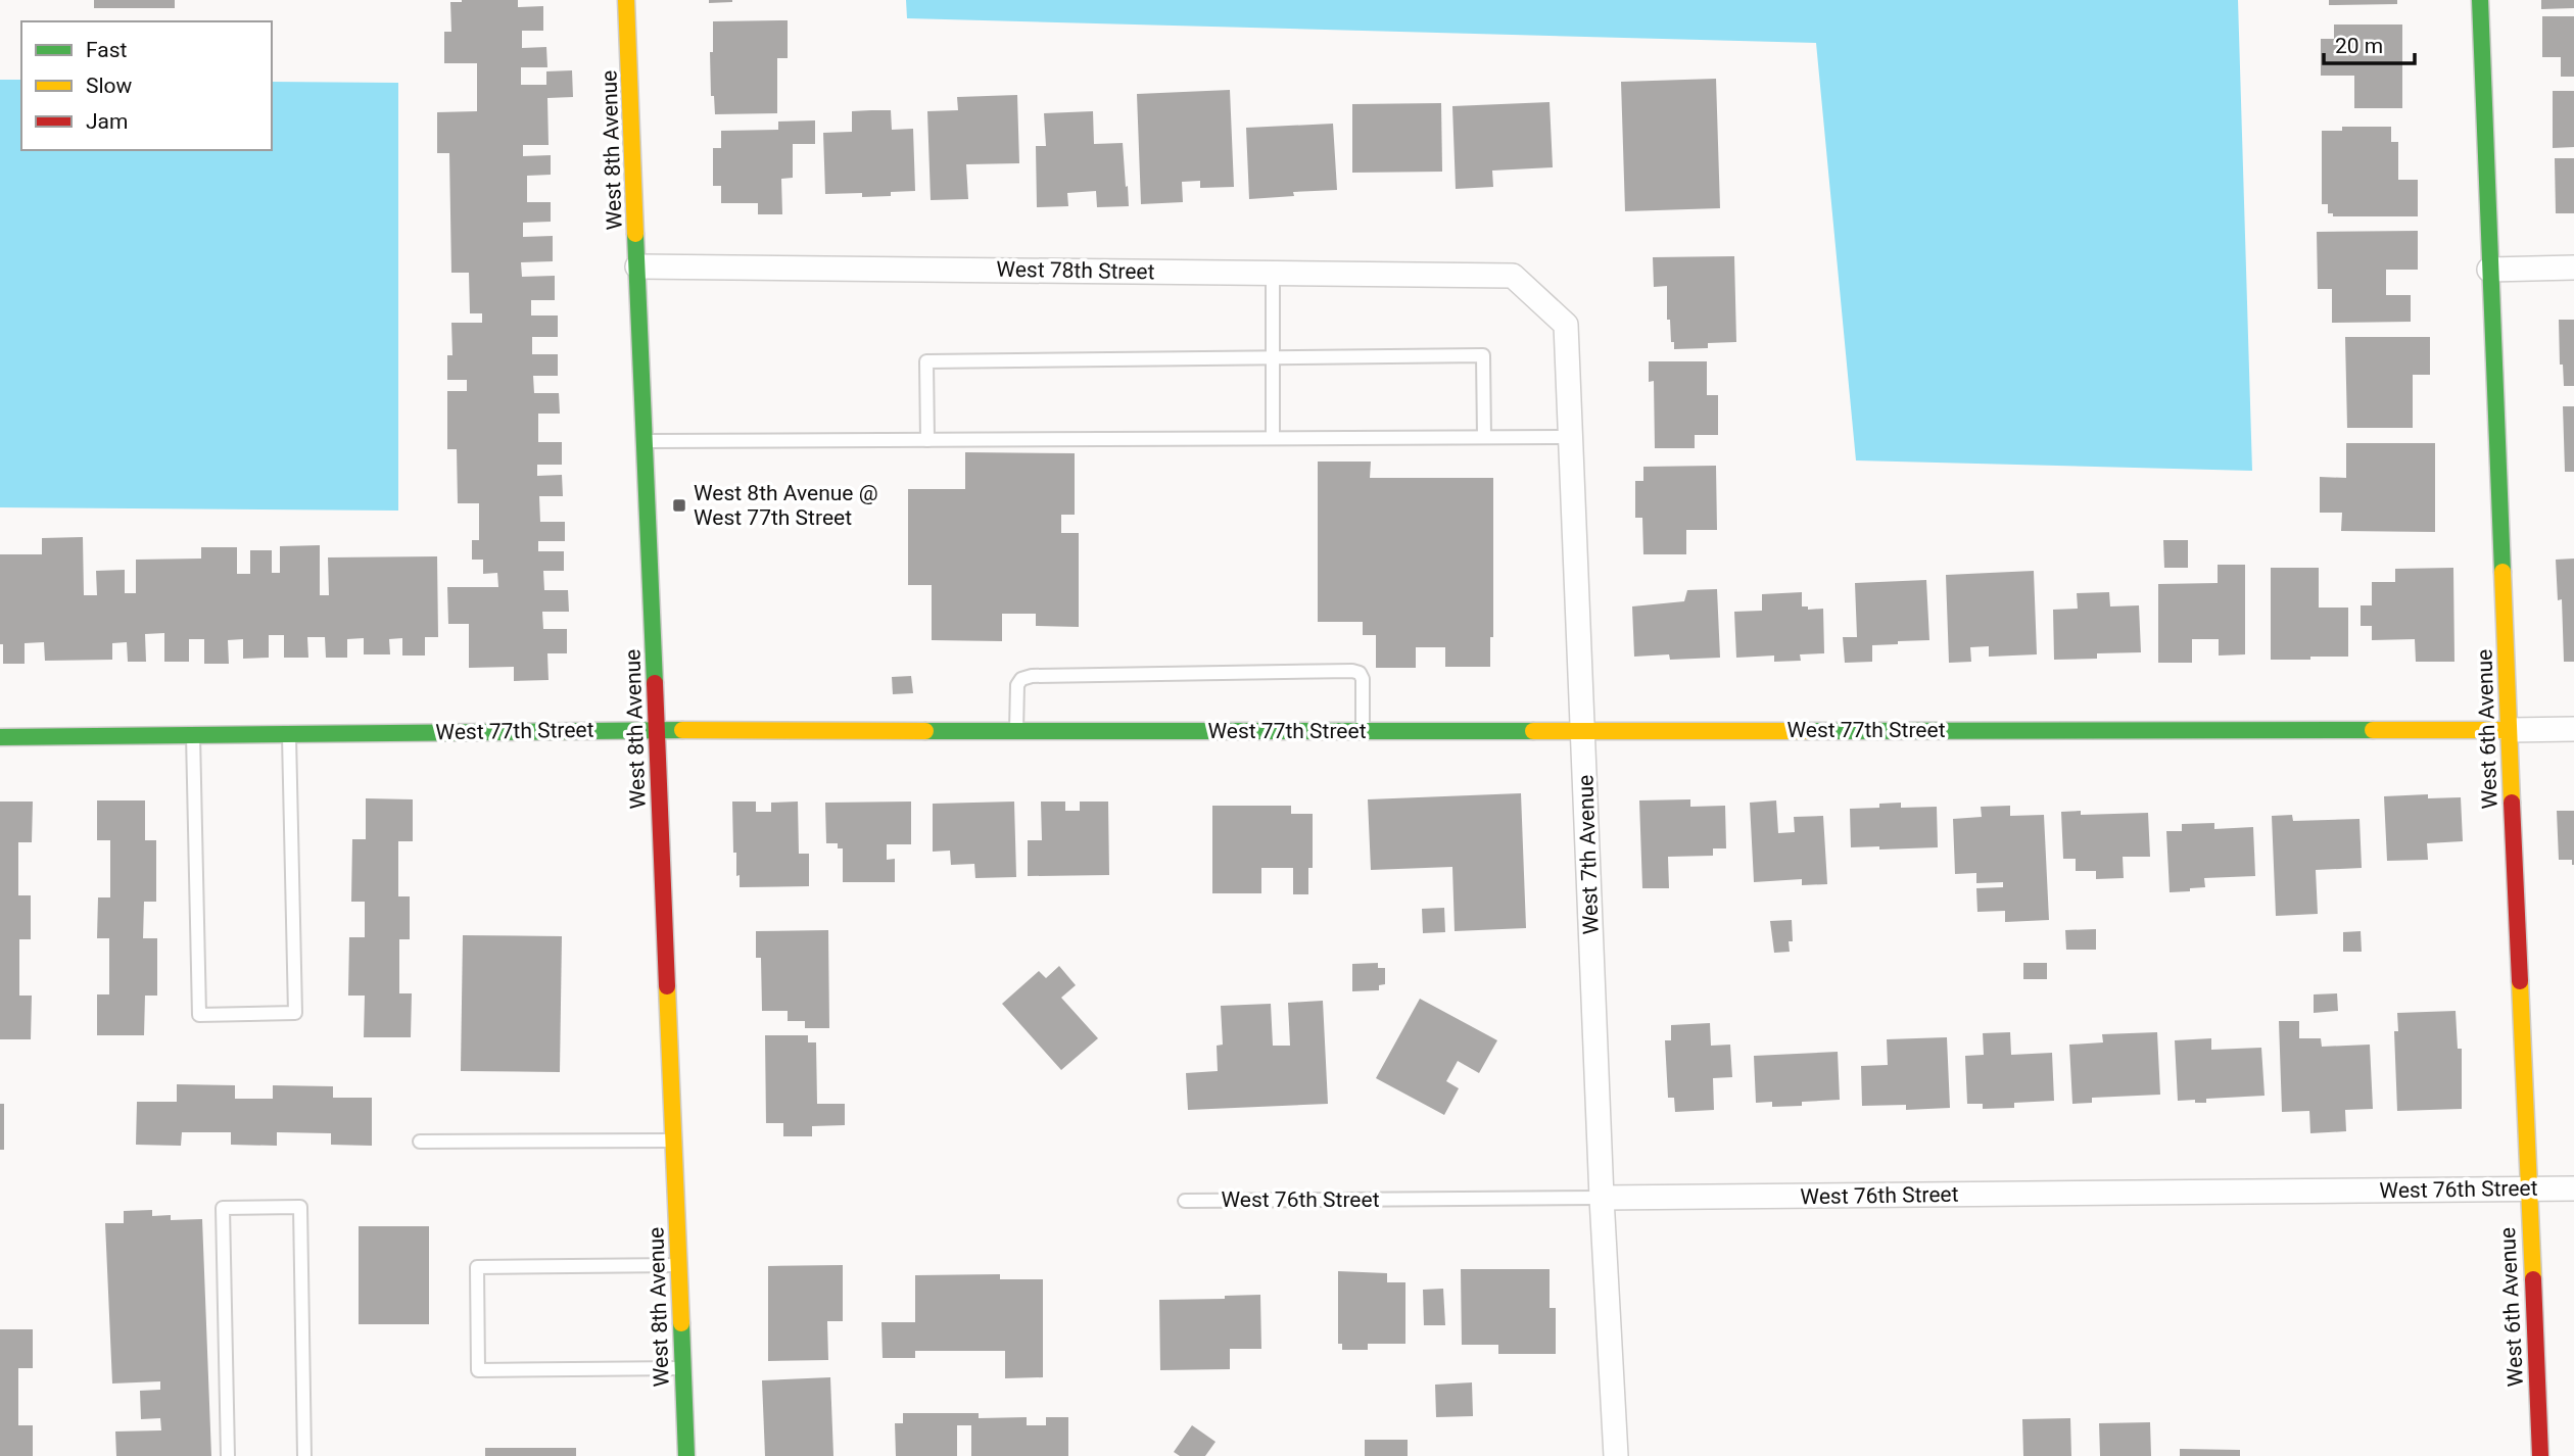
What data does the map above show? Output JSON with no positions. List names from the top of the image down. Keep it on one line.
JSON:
{"streets":{"street":["West 8th Avenue","West 78th Street","West 6th Avenue","West 77th Street","West 7th Avenue","West 76th Street"]},"crossings":[["West 8th Avenue","West 78th Street"],["West 8th Avenue","West 77th Street"],["West 78th Street","West 7th Avenue"],["West 6th Avenue","West 77th Street"],["West 6th Avenue","West 76th Street"],["West 77th Street","West 7th Avenue"],["West 7th Avenue","West 76th Street"]],"places":{"transit":["West 8th Avenue @ West 77th Street"]},"legend":["Fast","Slow","Jam"],"scale_bar":"20 m"}
